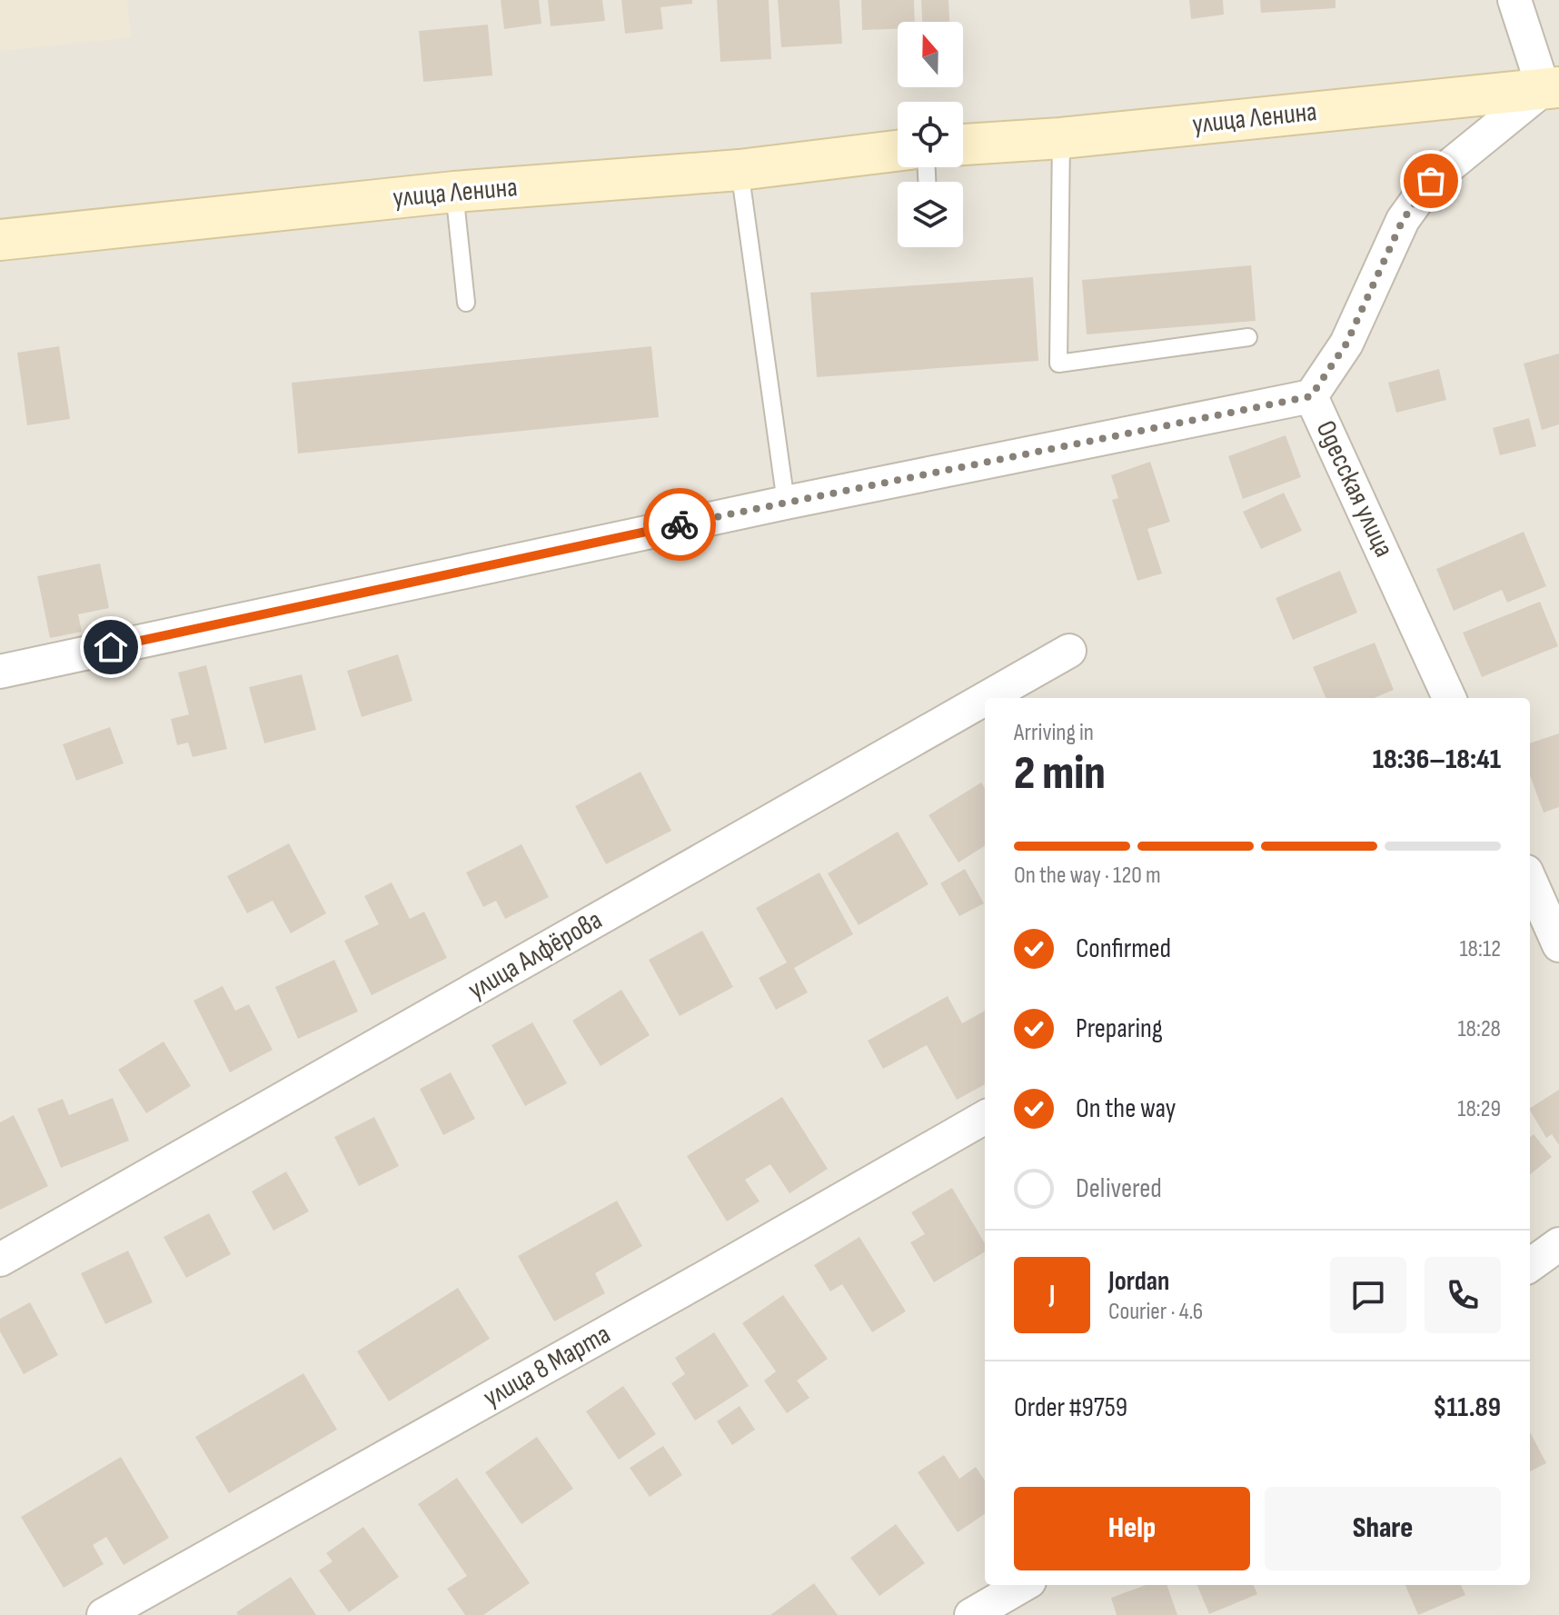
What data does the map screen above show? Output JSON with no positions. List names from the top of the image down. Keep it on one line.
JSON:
{"streets":{"street":["улица Ленина","Одесская улица","улица Алфёрова","улица 8 Марта"]},"crossings":[["улица Ленина","Одесская улица"]],"north":"top","page":{"heading":["2 min","Arriving in","18:36–18:41"],"panel":["Jordan","Courier · 4.6","Order #9759","$11.89"],"bar":"On the way · 120 m","list":[["Confirmed","18:12"],["Preparing","18:28"],["On the way","18:29"],"Delivered"],"round":"J","buttons":["Help","Share"]}}
